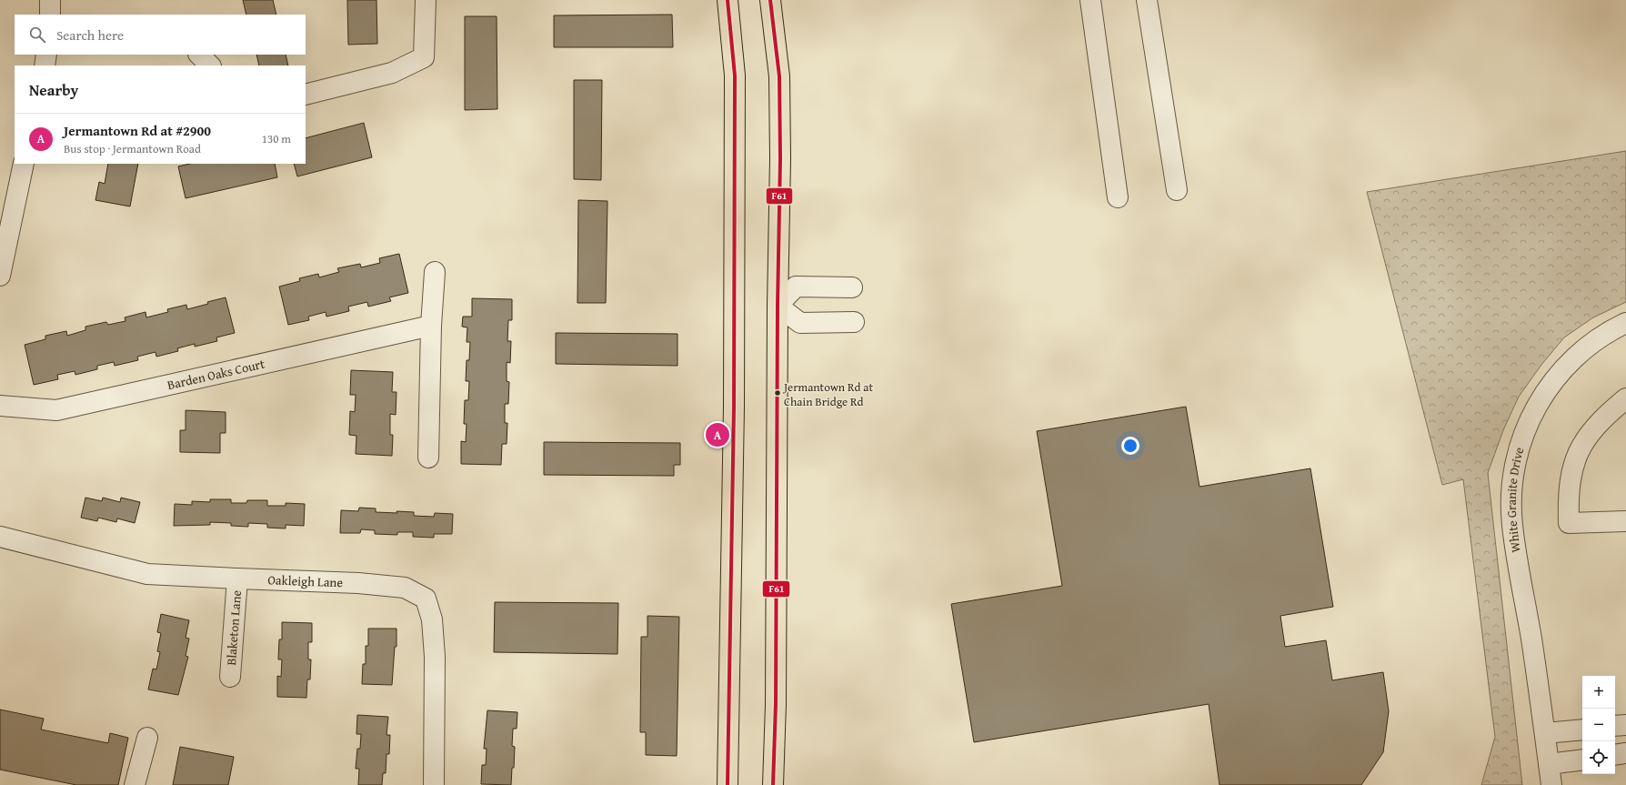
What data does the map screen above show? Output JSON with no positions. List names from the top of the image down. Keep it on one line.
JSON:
{"streets":{"street":["Barden Oaks Court","White Granite Drive","Oakleigh Lane","Blaketon Lane"]},"crossings":[["Oakleigh Lane","Blaketon Lane"]],"places":["Jermantown Rd at Chain Bridge Rd"],"lines":["transit line F61"],"page":{"search":"Search here","heading":"Nearby","list":[{"mark":"A","name":"Jermantown Rd at #2900","note":"Bus stop · Jermantown Road","value":"130 m"}],"pins":"A","map_buttons":["+","−"]}}
